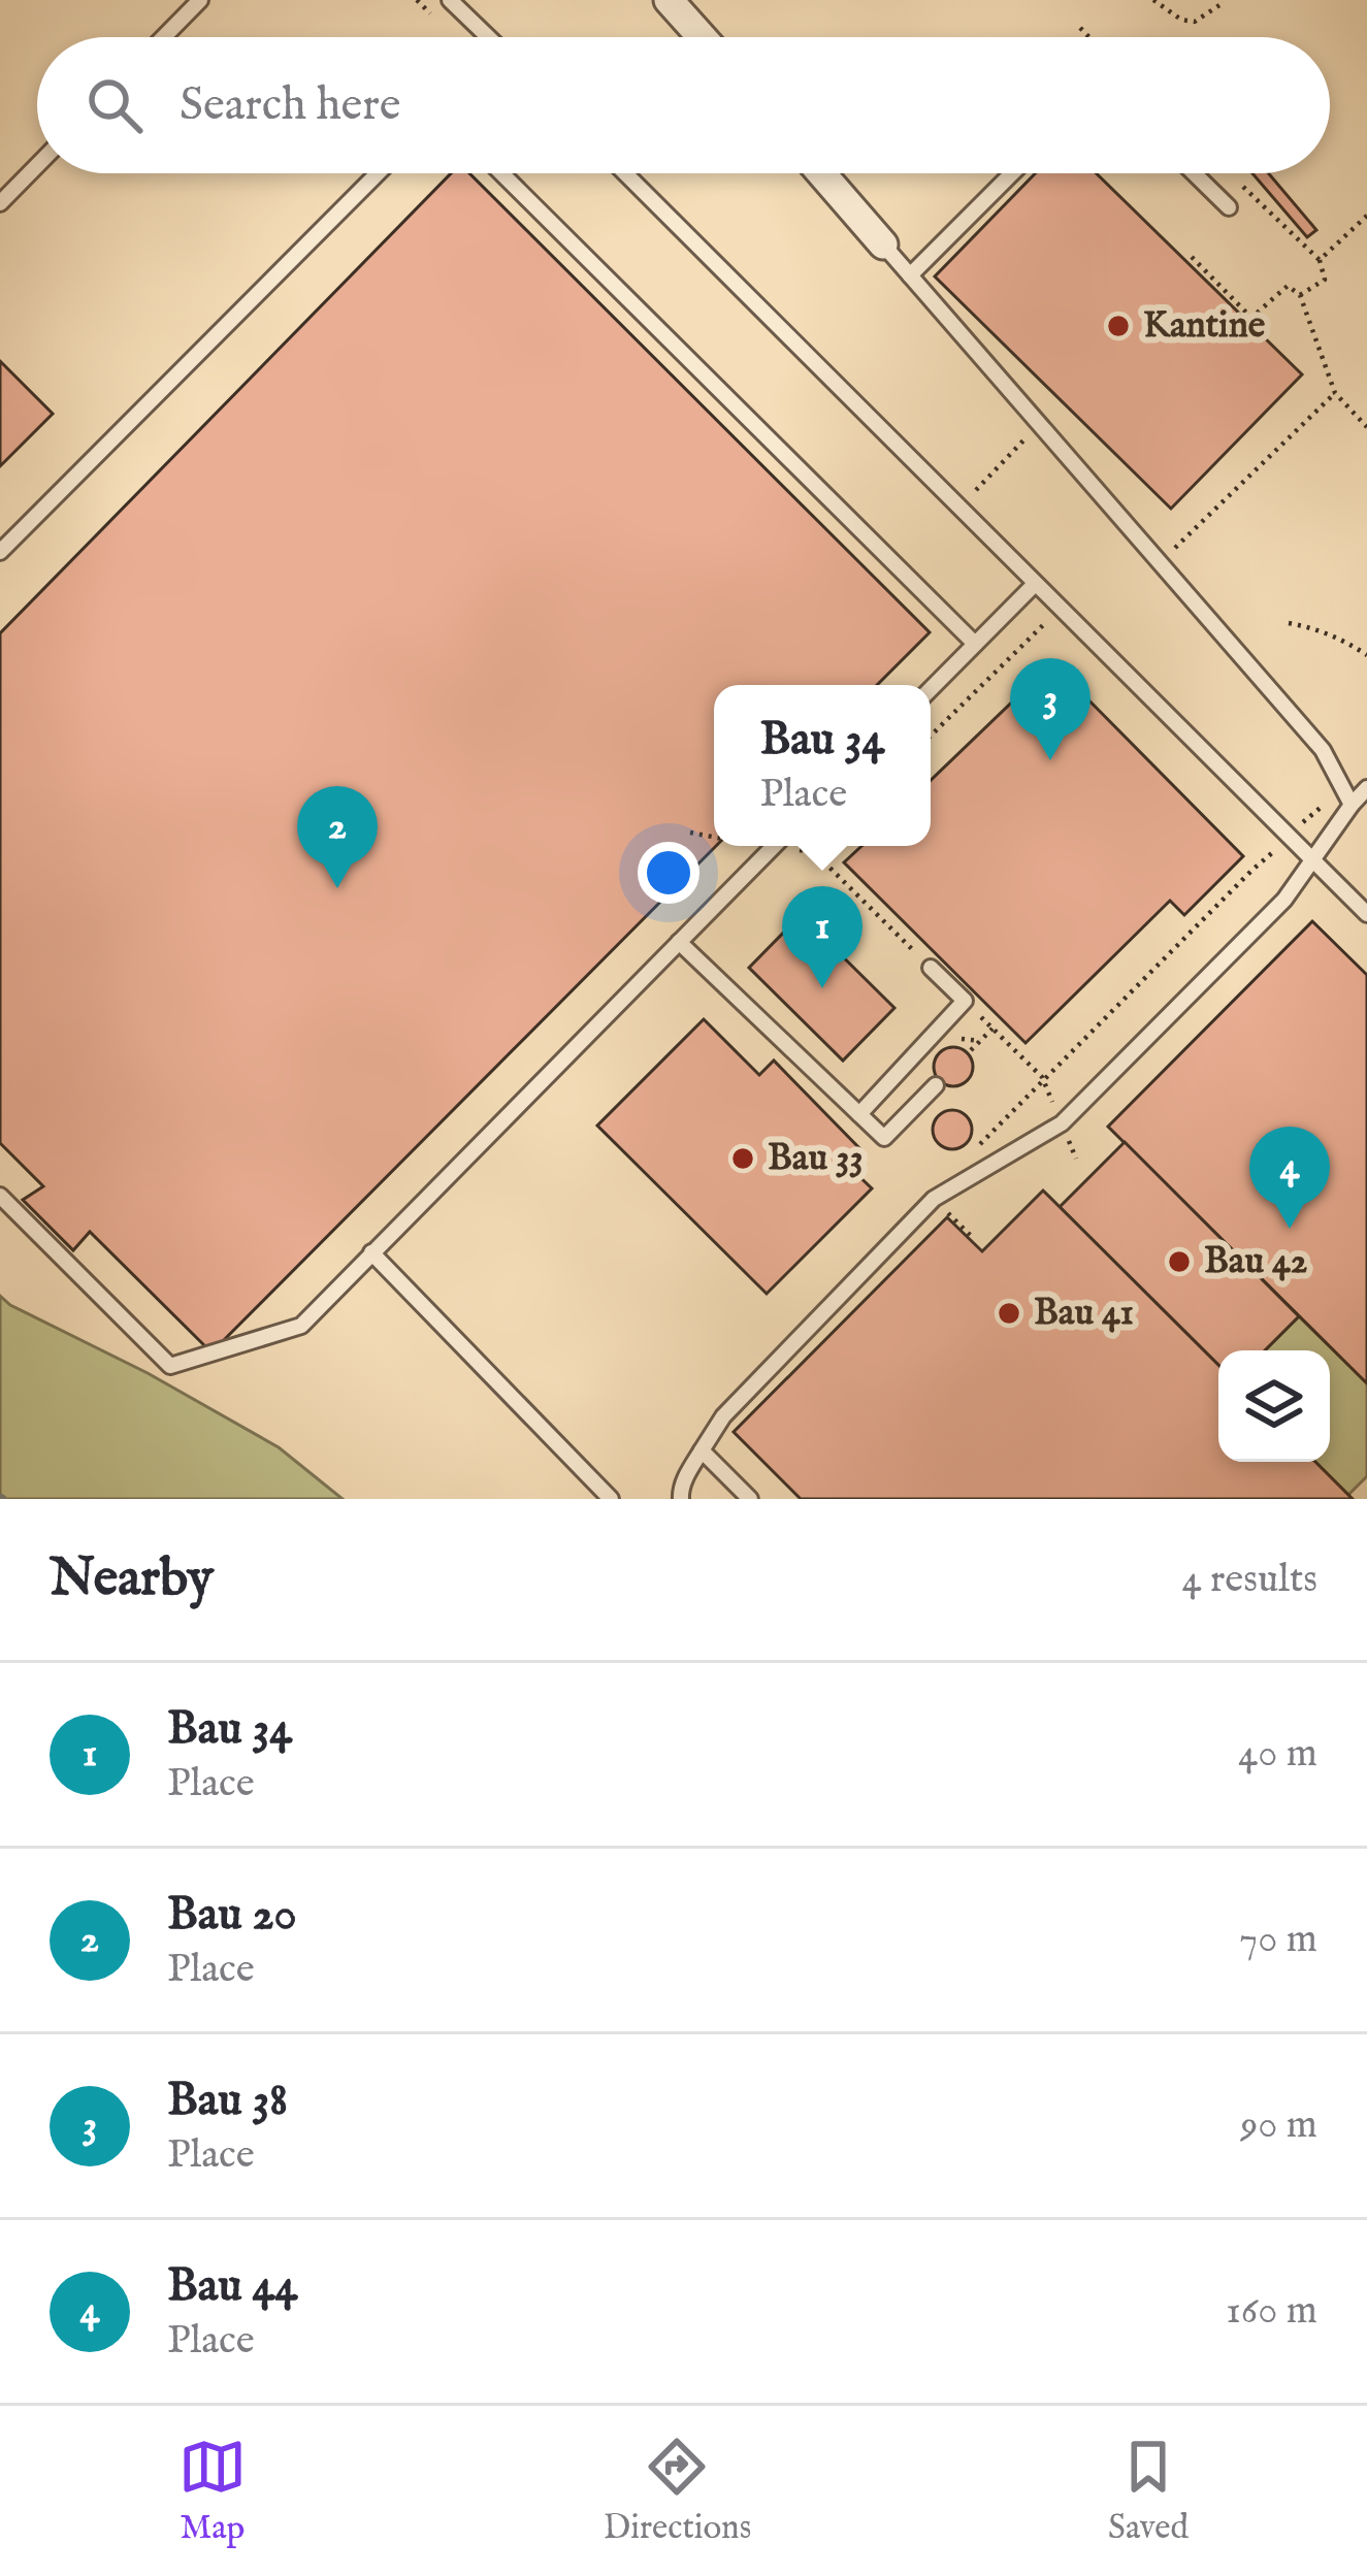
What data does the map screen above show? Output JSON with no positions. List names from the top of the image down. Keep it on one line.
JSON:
{"places":["Kantine","Bau 33","Bau 42","Bau 41"],"page":{"search":"Search here","pins":["3","2","1","4"],"popup":["Bau 34","Place"],"heading":["Nearby","4 results"],"list":[{"mark":"1","name":"Bau 34","note":"Place","value":"40 m"},{"mark":"2","name":"Bau 20","note":"Place","value":"70 m"},{"mark":"3","name":"Bau 38","note":"Place","value":"90 m"},{"mark":"4","name":"Bau 44","note":"Place","value":"160 m"}],"nav":["Map","Directions","Saved"]}}
